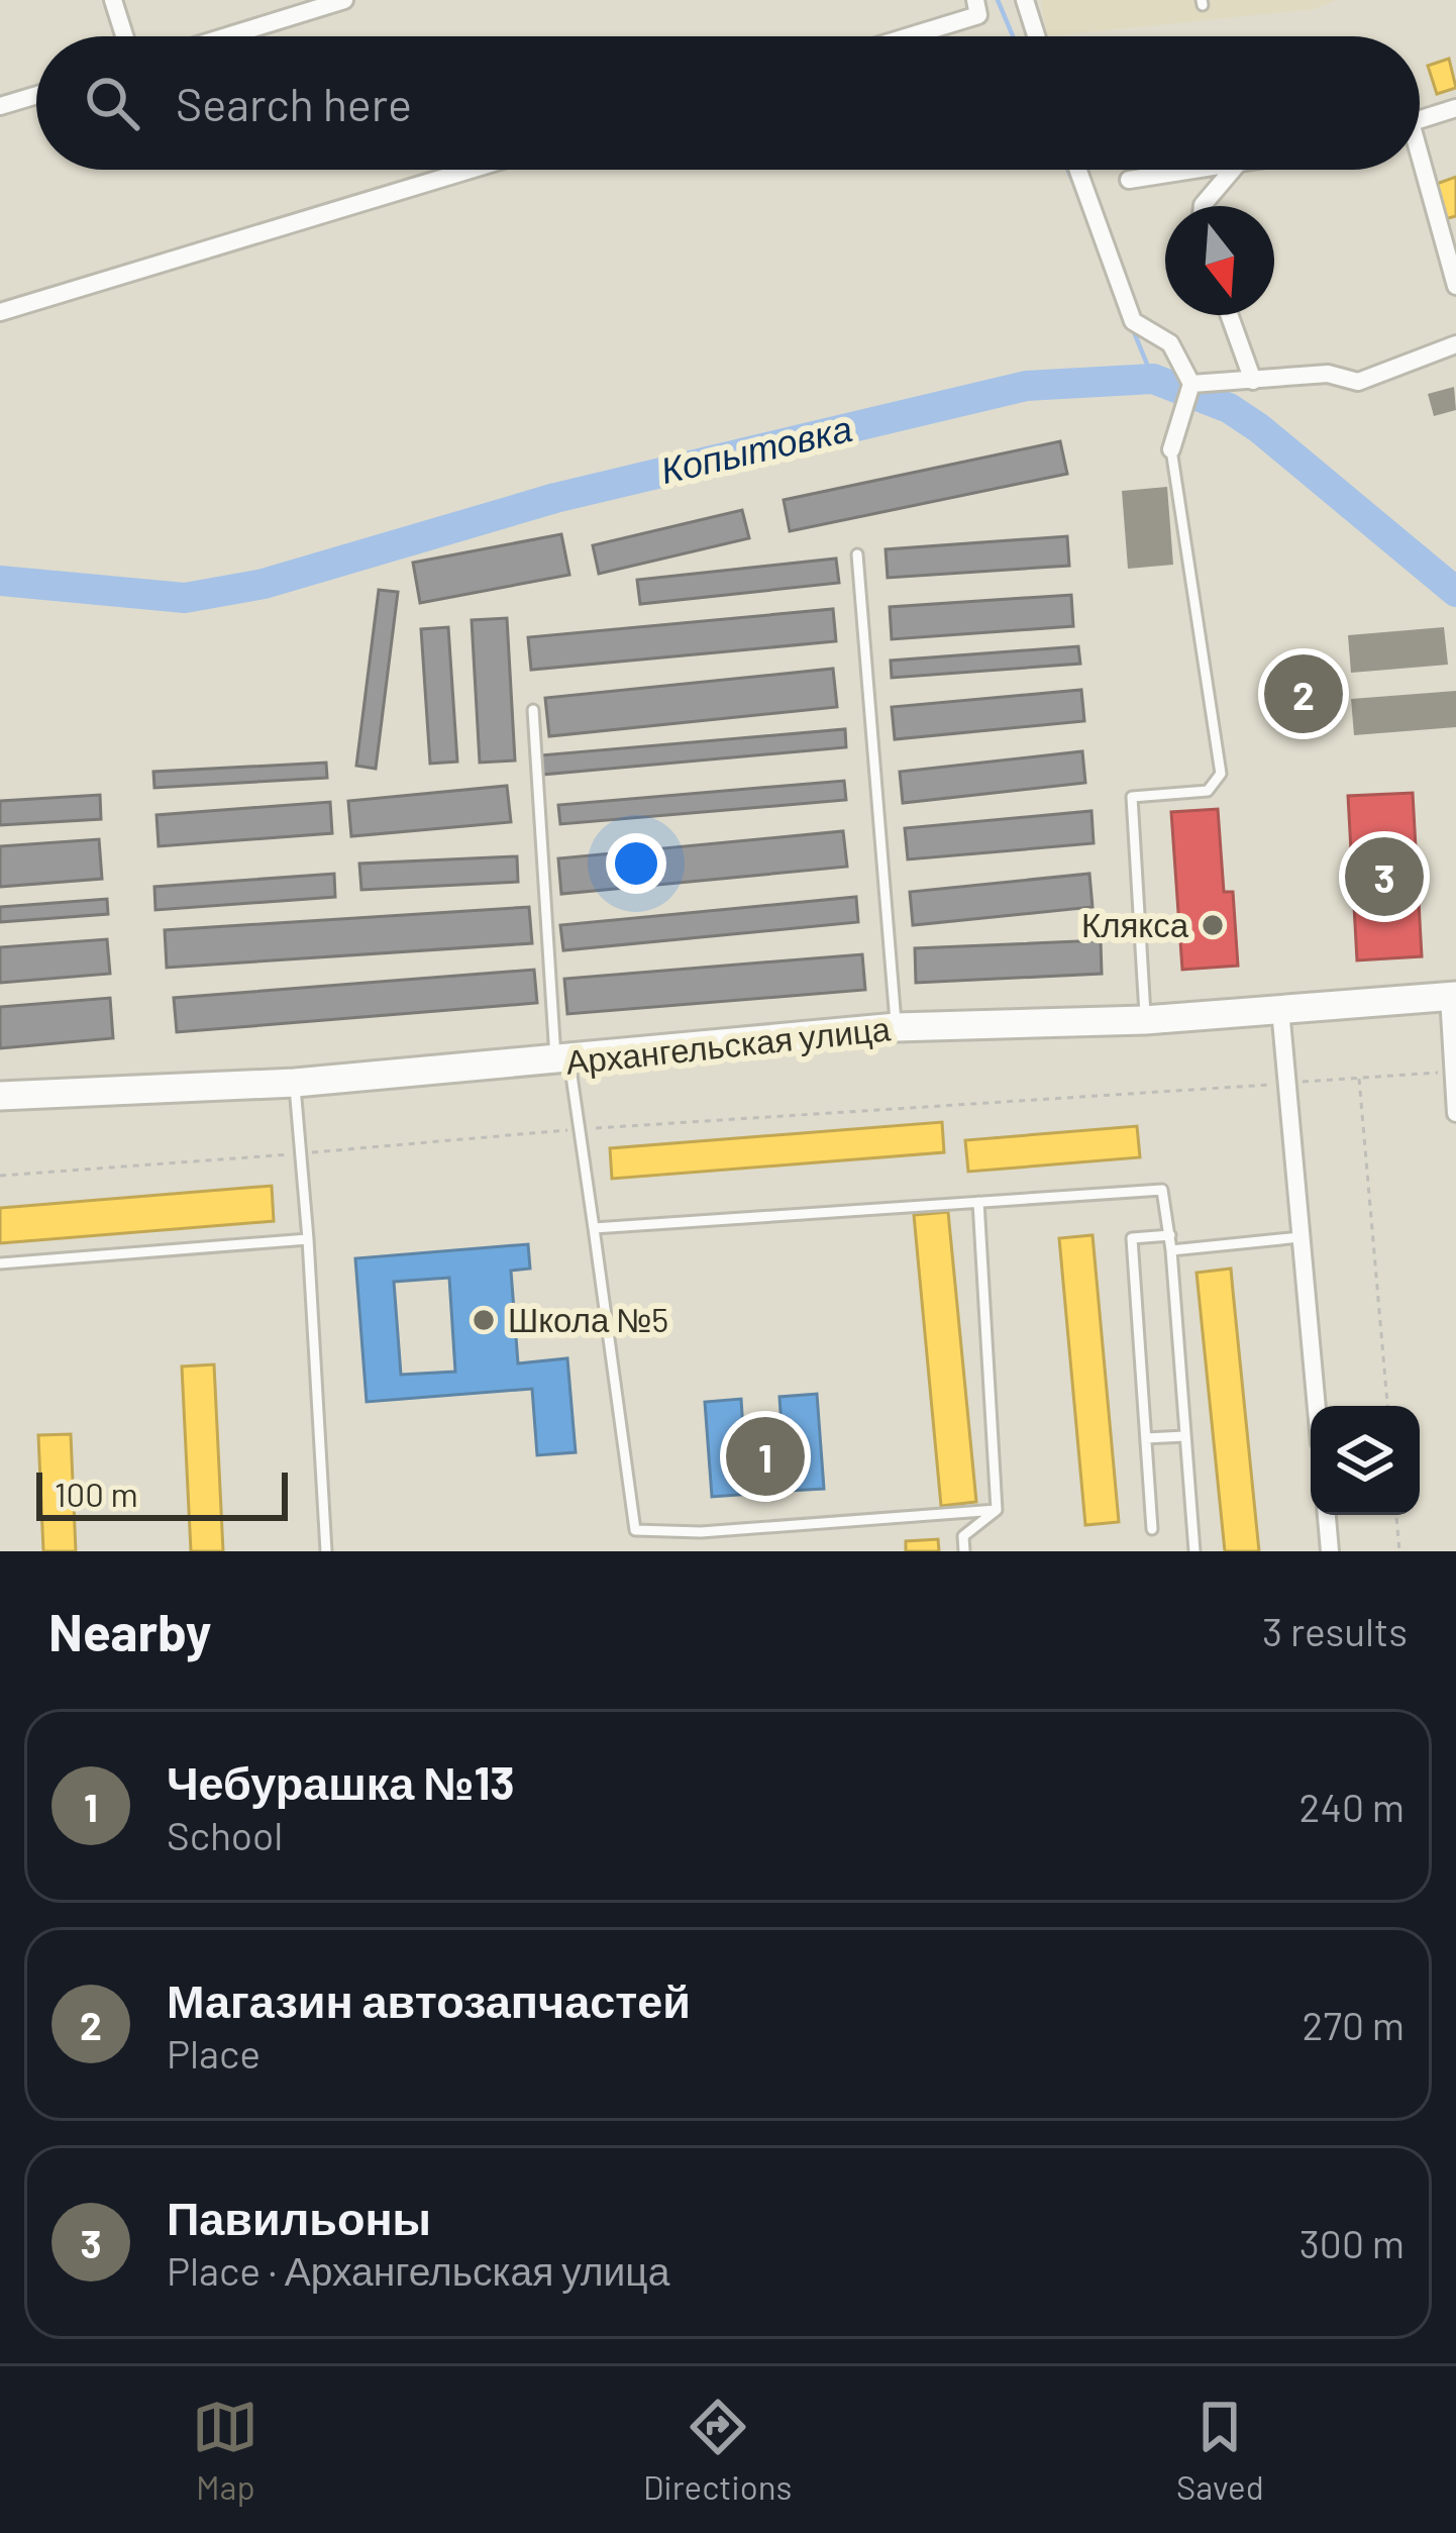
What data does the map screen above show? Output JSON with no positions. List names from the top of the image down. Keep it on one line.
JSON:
{"streets":{"main road":["Архангельская улица"]},"water":["Копытовка"],"places":["Клякса","Школа №5"],"scale_bar":"100 m","north":"bottom","page":{"search":"Search here","pins":["2","3","1"],"scale":"100 m","heading":["Nearby","3 results"],"list":[{"mark":"1","name":"Чебурашка №13","note":"School","value":"240 m"},{"mark":"2","name":"Магазин автозапчастей","note":"Place","value":"270 m"},{"mark":"3","name":"Павильоны","note":"Place · Архангельская улица","value":"300 m"}],"nav":["Map","Directions","Saved"]}}
